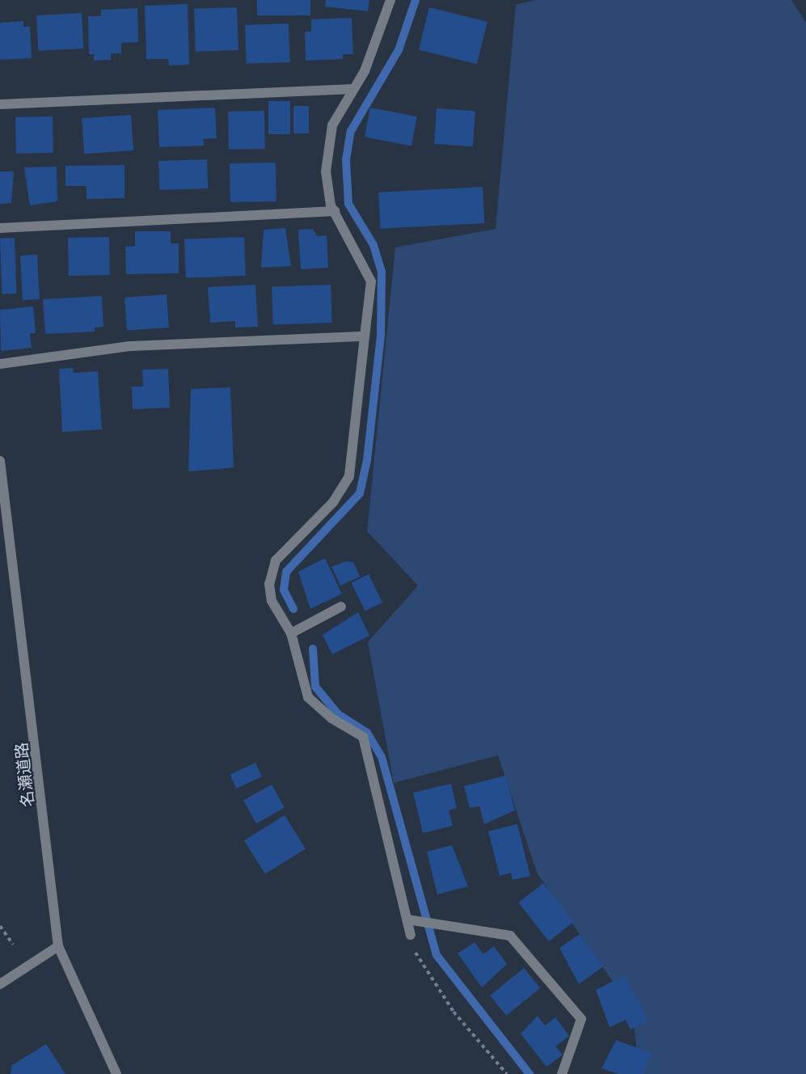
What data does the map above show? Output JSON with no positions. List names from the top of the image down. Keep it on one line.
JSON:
{"streets":{"street":["名瀬道路"]}}
